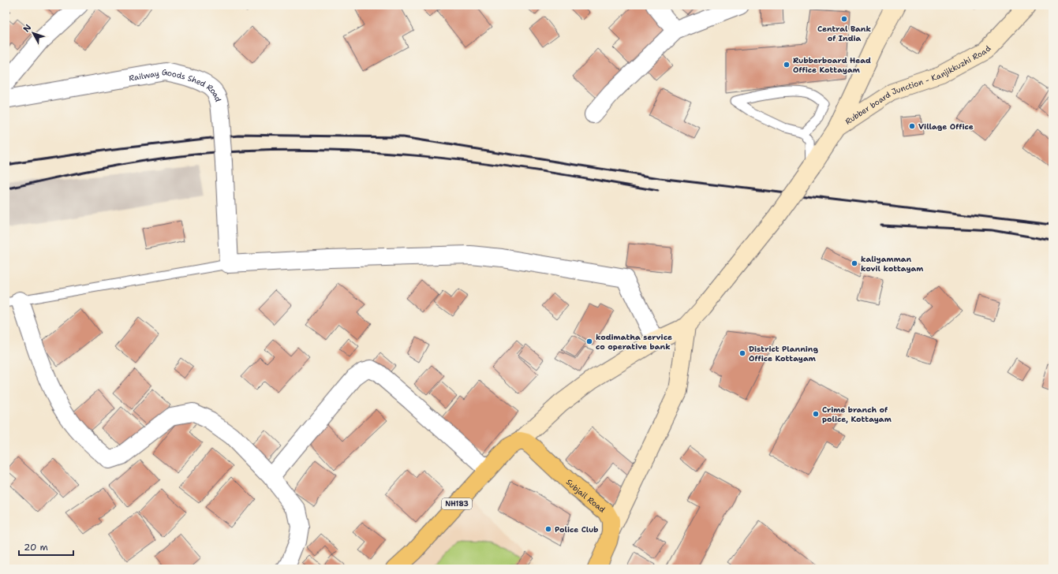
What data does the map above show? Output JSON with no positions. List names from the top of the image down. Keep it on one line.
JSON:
{"streets":{"highway":["Subjail Road","NH183"],"main road":["Rubber board Junction - Kanjikkuzhi Road"],"street":["Railway Goods Shed Road"]},"crossings":[["Subjail Road","NH183"]],"places":["Central Bank of India","Rubberboard Head Office Kottayam","Village Office","kaliyamman kovil kottayam","kodimatha service co operative bank","District Planning Office Kottayam","Crime branch of police, Kottayam","Police Club"],"scale_bar":"20 m","north":"top left"}
